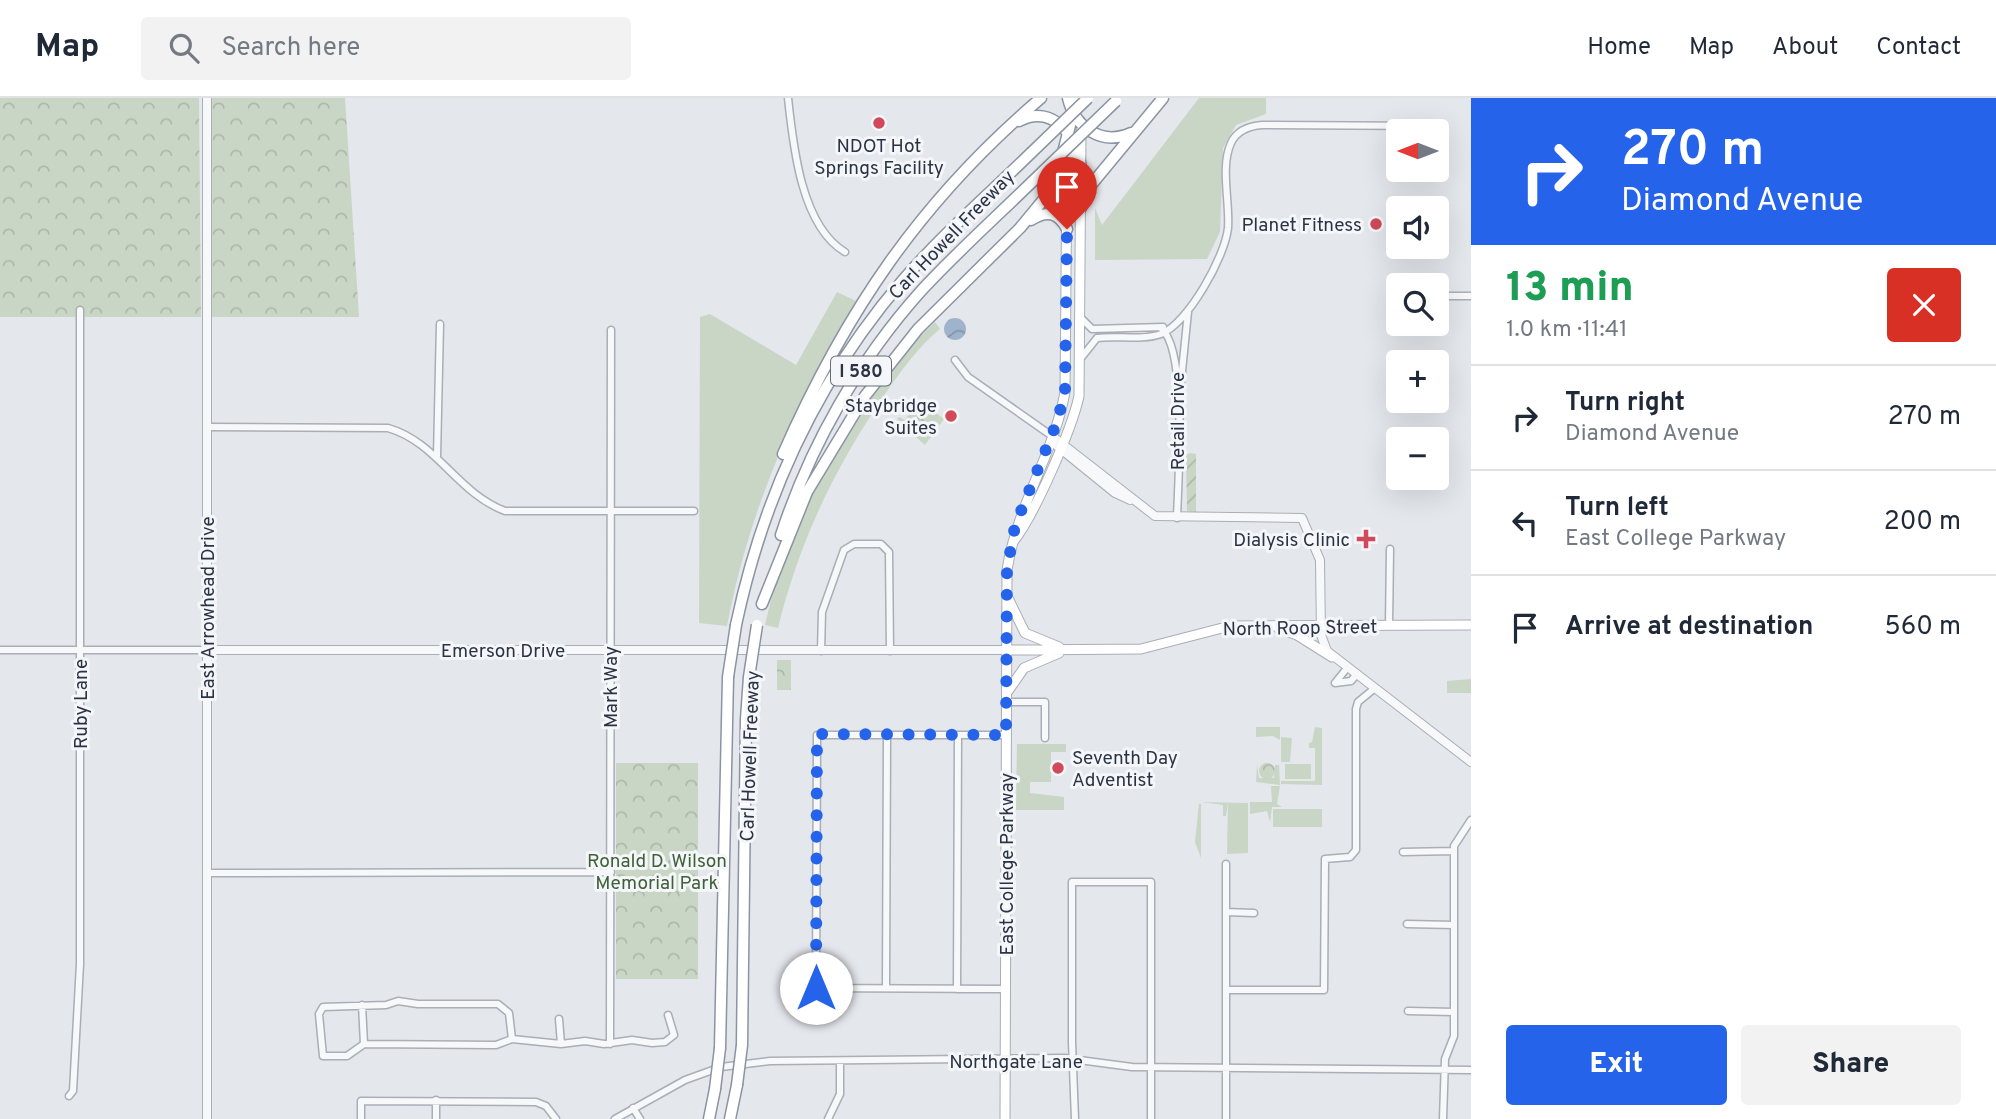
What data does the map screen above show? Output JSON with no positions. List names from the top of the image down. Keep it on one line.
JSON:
{"streets":{"highway":["Carl Howell Freeway","I 580"],"main road":["North Roop Street","East College Parkway"],"street":["Retail Drive","East Arrowhead Drive","Emerson Drive","Mark Way","Ruby Lane","Northgate Lane"]},"crossings":[["East Arrowhead Drive","Emerson Drive"],["North Roop Street","Emerson Drive"],["North Roop Street","East College Parkway"],["Emerson Drive","Mark Way"],["Emerson Drive","Ruby Lane"],["Emerson Drive","East College Parkway"],["East College Parkway","Northgate Lane"]],"parks":["Ronald D. Wilson Memorial Park"],"places":{"other":["NDOT Hot Springs Facility","Planet Fitness","Staybridge Suites","Seventh Day Adventist"],"health":["Dialysis Clinic"]},"north":"left","page":{"header":"Map","search":"Search here","nav":["Home","Map","About","Contact"],"turn":["270 m","Diamond Avenue"],"map_buttons":["+","−"],"heading":["13 min","1.0 km · 11:41"],"list":[{"name":"Turn right","note":"Diamond Avenue","value":"270 m"},{"name":"Turn left","note":"East College Parkway","value":"200 m"},{"name":"Arrive at destination","value":"560 m"}],"buttons":["Exit","Share"]}}
